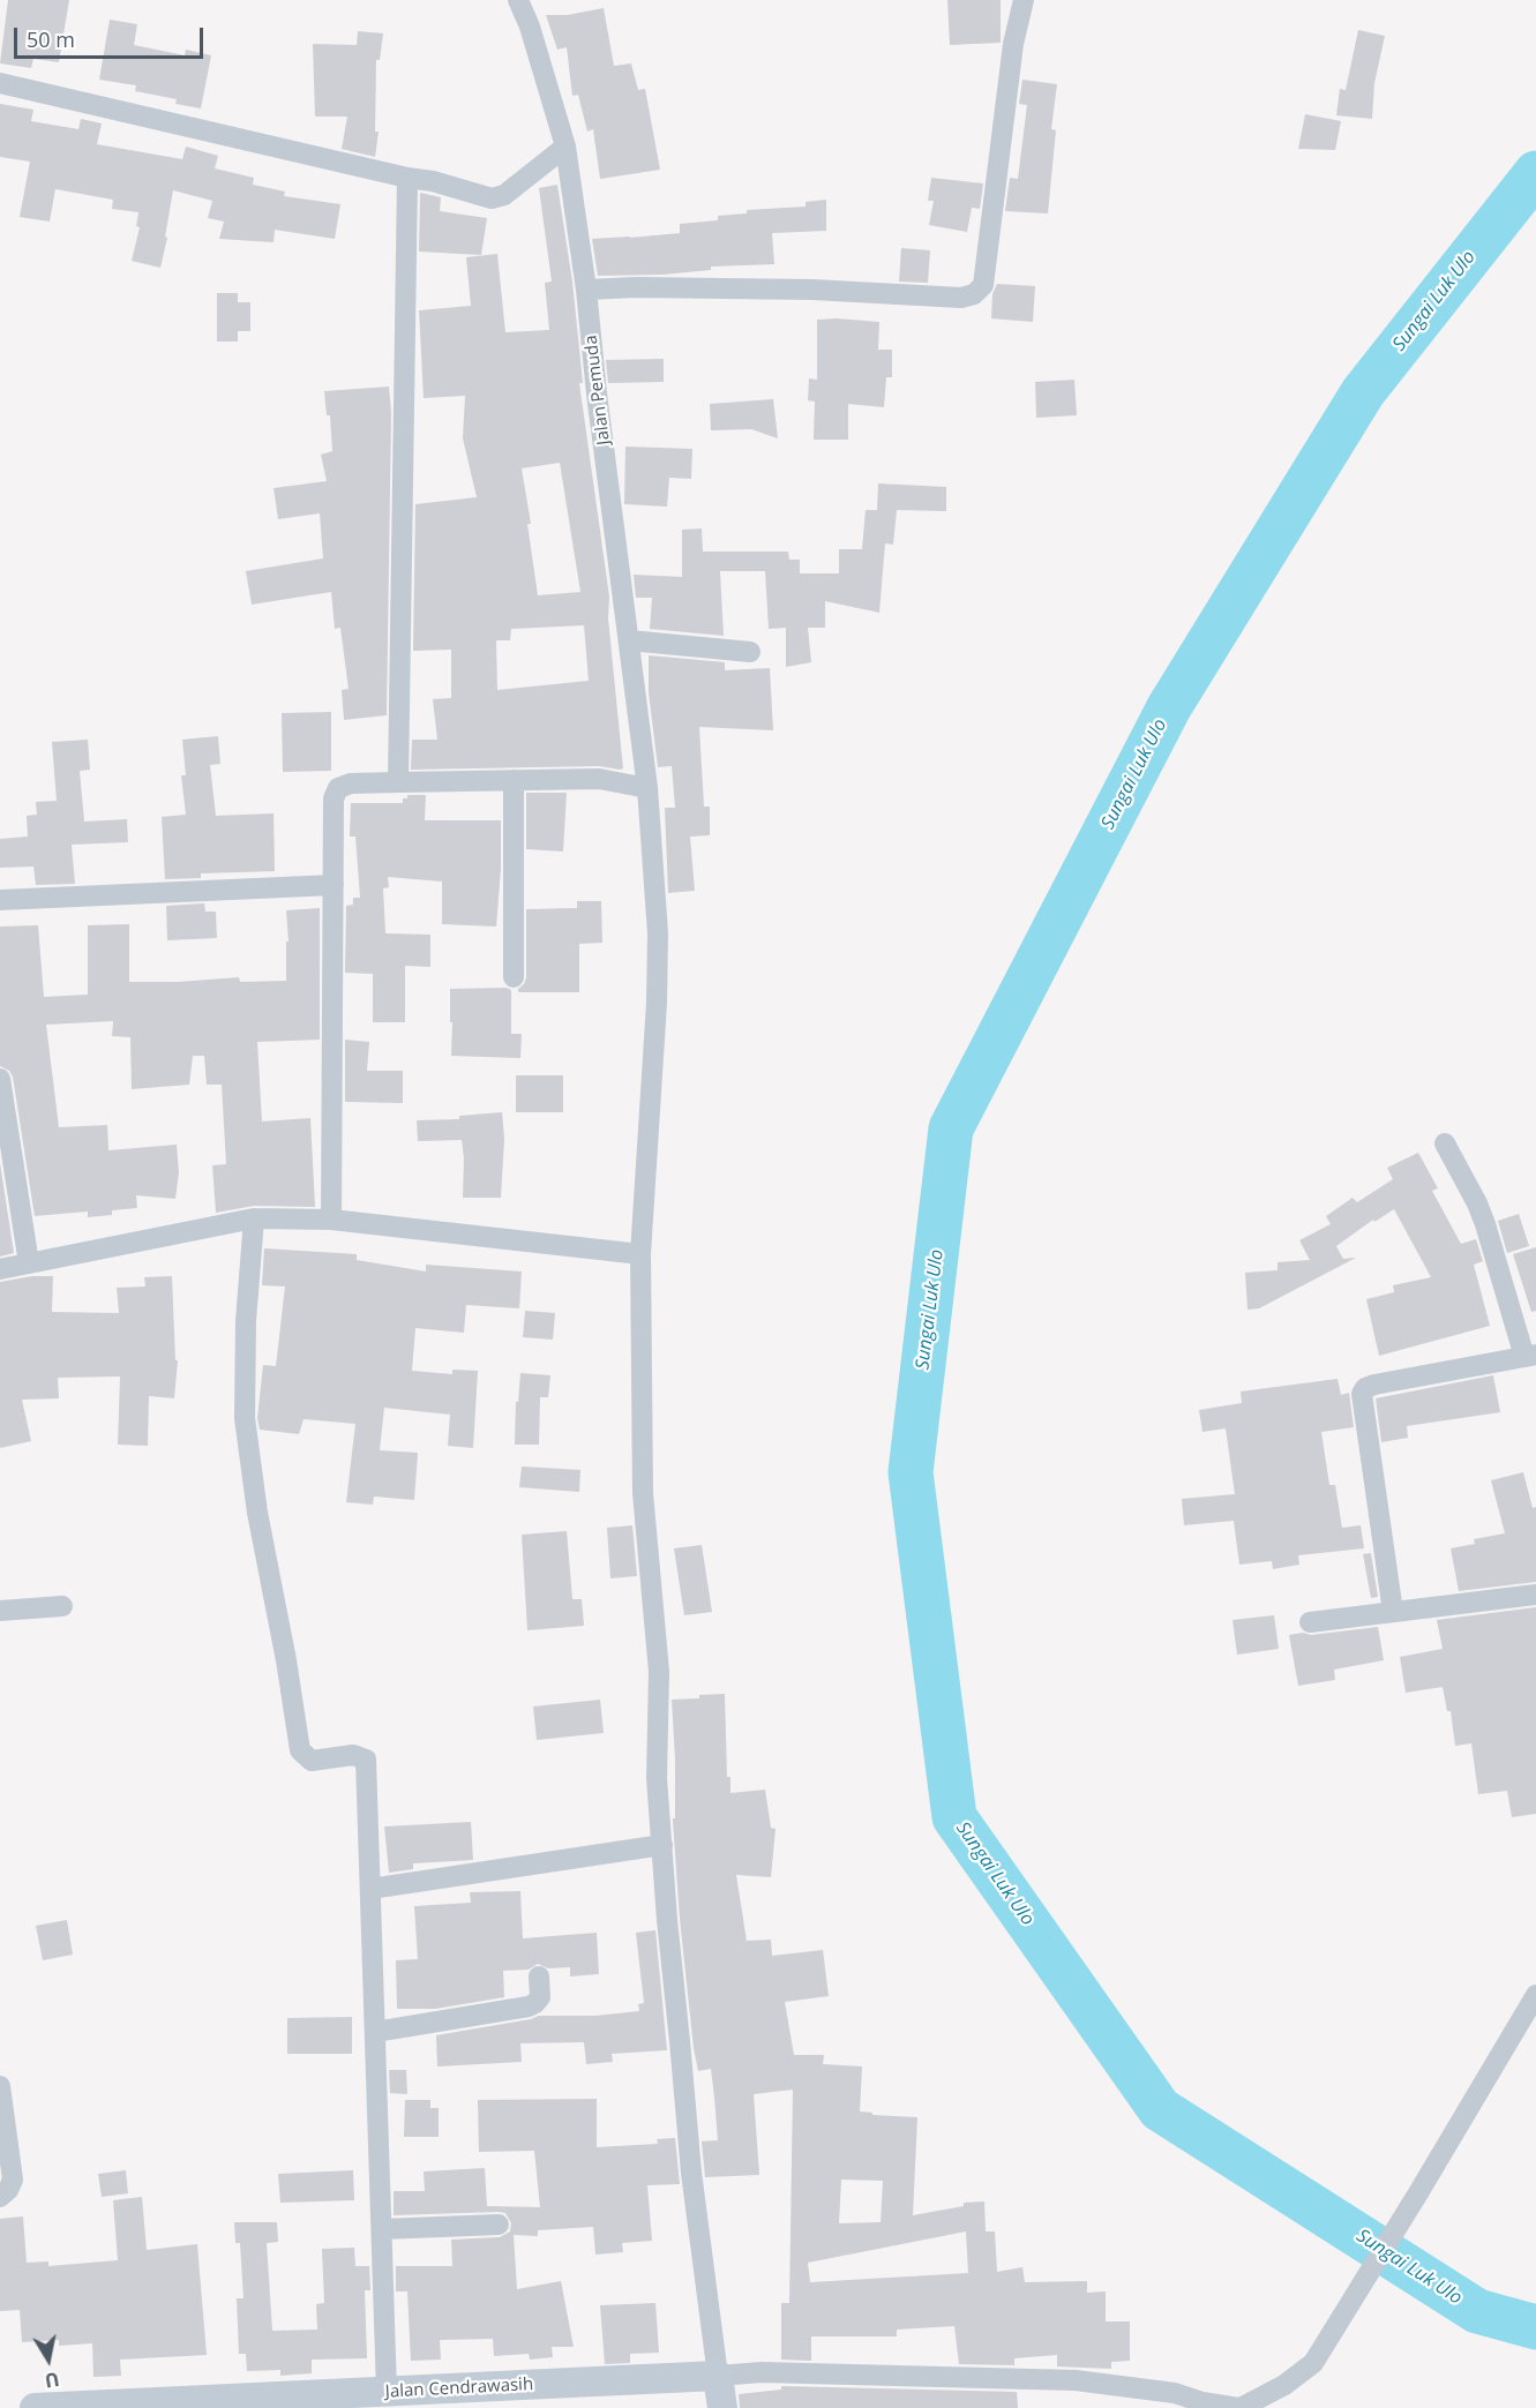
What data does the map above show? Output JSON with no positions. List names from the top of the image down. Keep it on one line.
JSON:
{"streets":{"main road":["Jalan Cendrawasih"],"street":["Jalan Pemuda"]},"crossings":[["Jalan Pemuda","Jalan Cendrawasih"]],"water":["Sungai Luk Ulo"],"scale_bar":"50 m","north":"bottom"}
